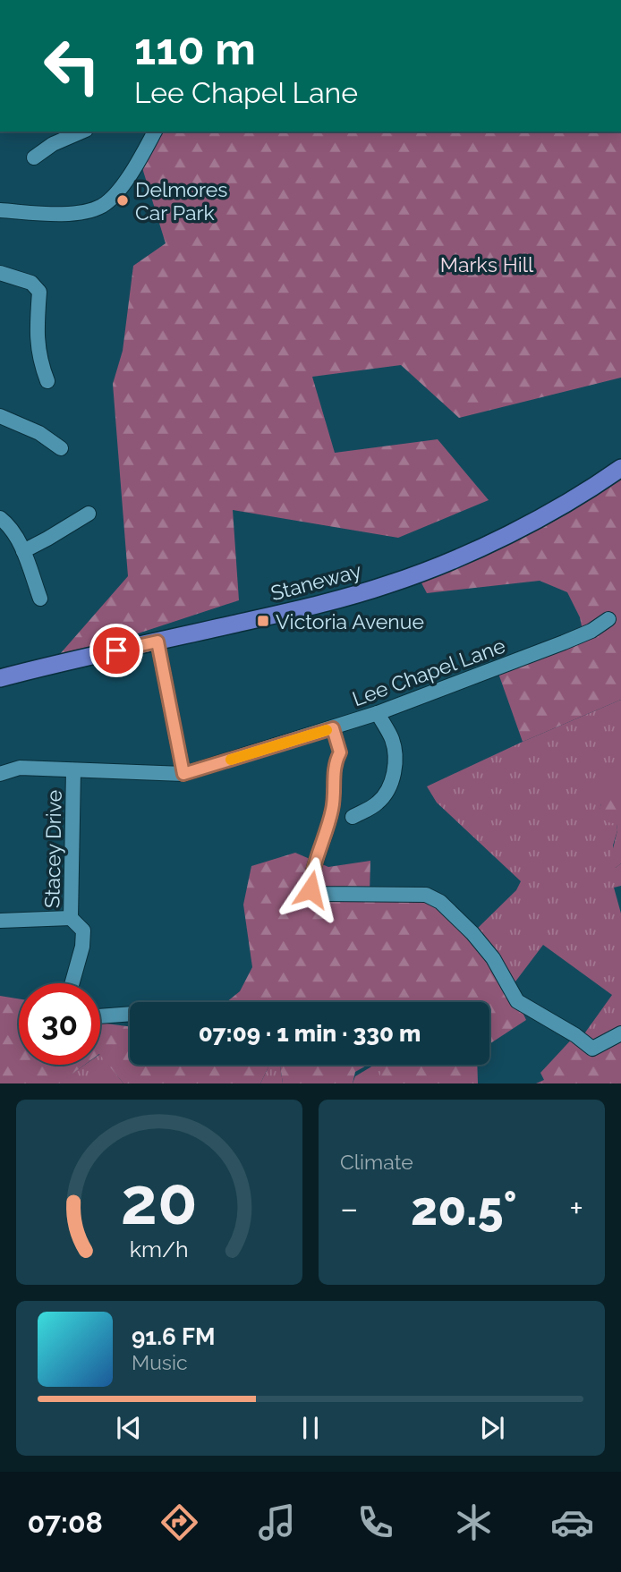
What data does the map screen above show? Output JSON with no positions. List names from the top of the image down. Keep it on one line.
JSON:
{"streets":{"main road":["Staneway"],"street":["Lee Chapel Lane","Stacey Drive"]},"crossings":[["Lee Chapel Lane","Stacey Drive"]],"parks":["Marks Hill"],"places":{"other":["Delmores Car Park"],"transit":["Victoria Avenue"]},"page":{"turn":["110 m","Lee Chapel Lane"],"limit":"30","trip":"07:09 · 1 min · 330 m","tile":"Climate","heat":["−","20.5°","+"],"song":["91.6 FM","Music"],"tabs":"07:08","gauge":["20","km/h"]}}
